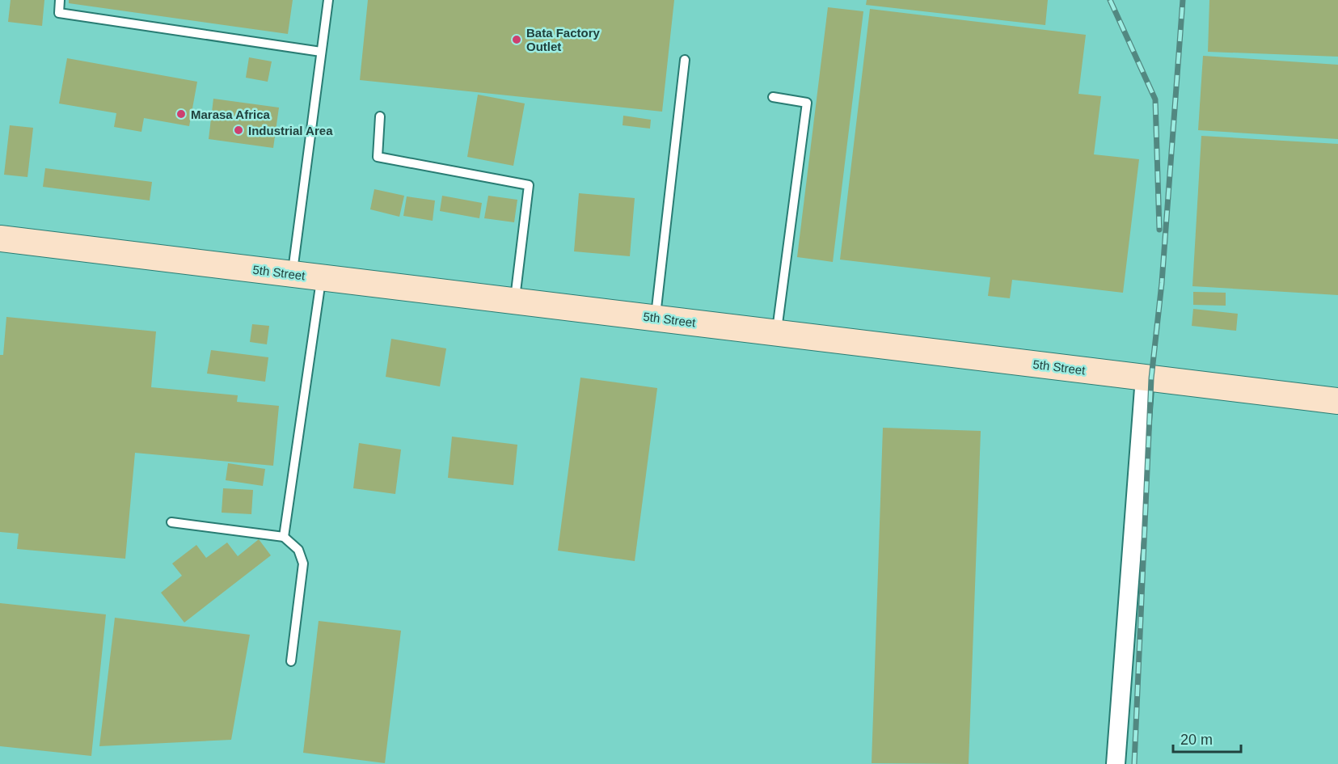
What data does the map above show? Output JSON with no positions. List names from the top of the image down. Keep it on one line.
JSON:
{"streets":{"street":["5th Street"]},"places":["Bata Factory Outlet","Marasa Africa","Industrial Area"],"scale_bar":"20 m"}
